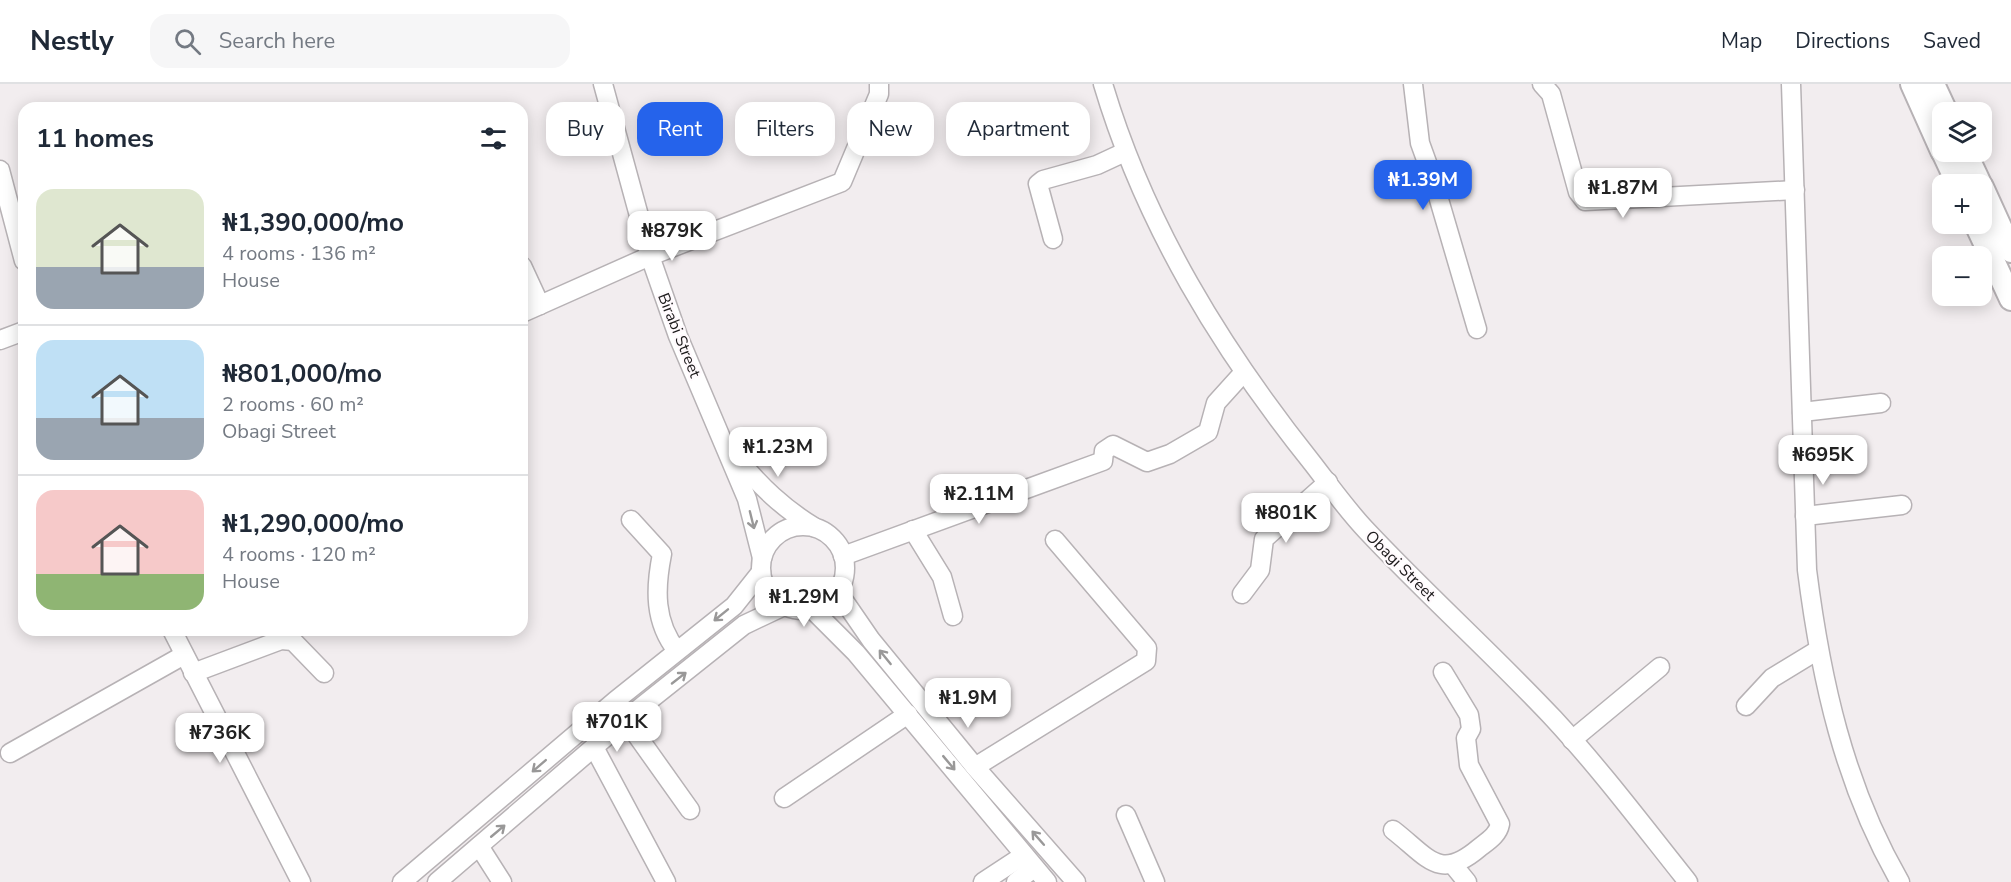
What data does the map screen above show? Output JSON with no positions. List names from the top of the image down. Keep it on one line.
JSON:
{"streets":{"street":["Birabi Street","Obagi Street"]},"page":{"header":"Nestly","search":"Search here","nav":["Map","Directions","Saved"],"map_buttons":["+","−"],"chip":["Buy","Rent","Filters","New","Apartment"],"heading":"11 homes","price":["₦1.39M","₦1.87M","₦879K","₦1.23M","₦695K","₦2.11M","₦801K","₦1.29M","₦1.9M","₦701K","₦736K"],"list":[{"name":"₦1,390,000/mo","note":"4 rooms · 136 m² · House"},{"name":"₦801,000/mo","note":"2 rooms · 60 m² · Obagi Street"},{"name":"₦1,290,000/mo","note":"4 rooms · 120 m² · House"}]}}
